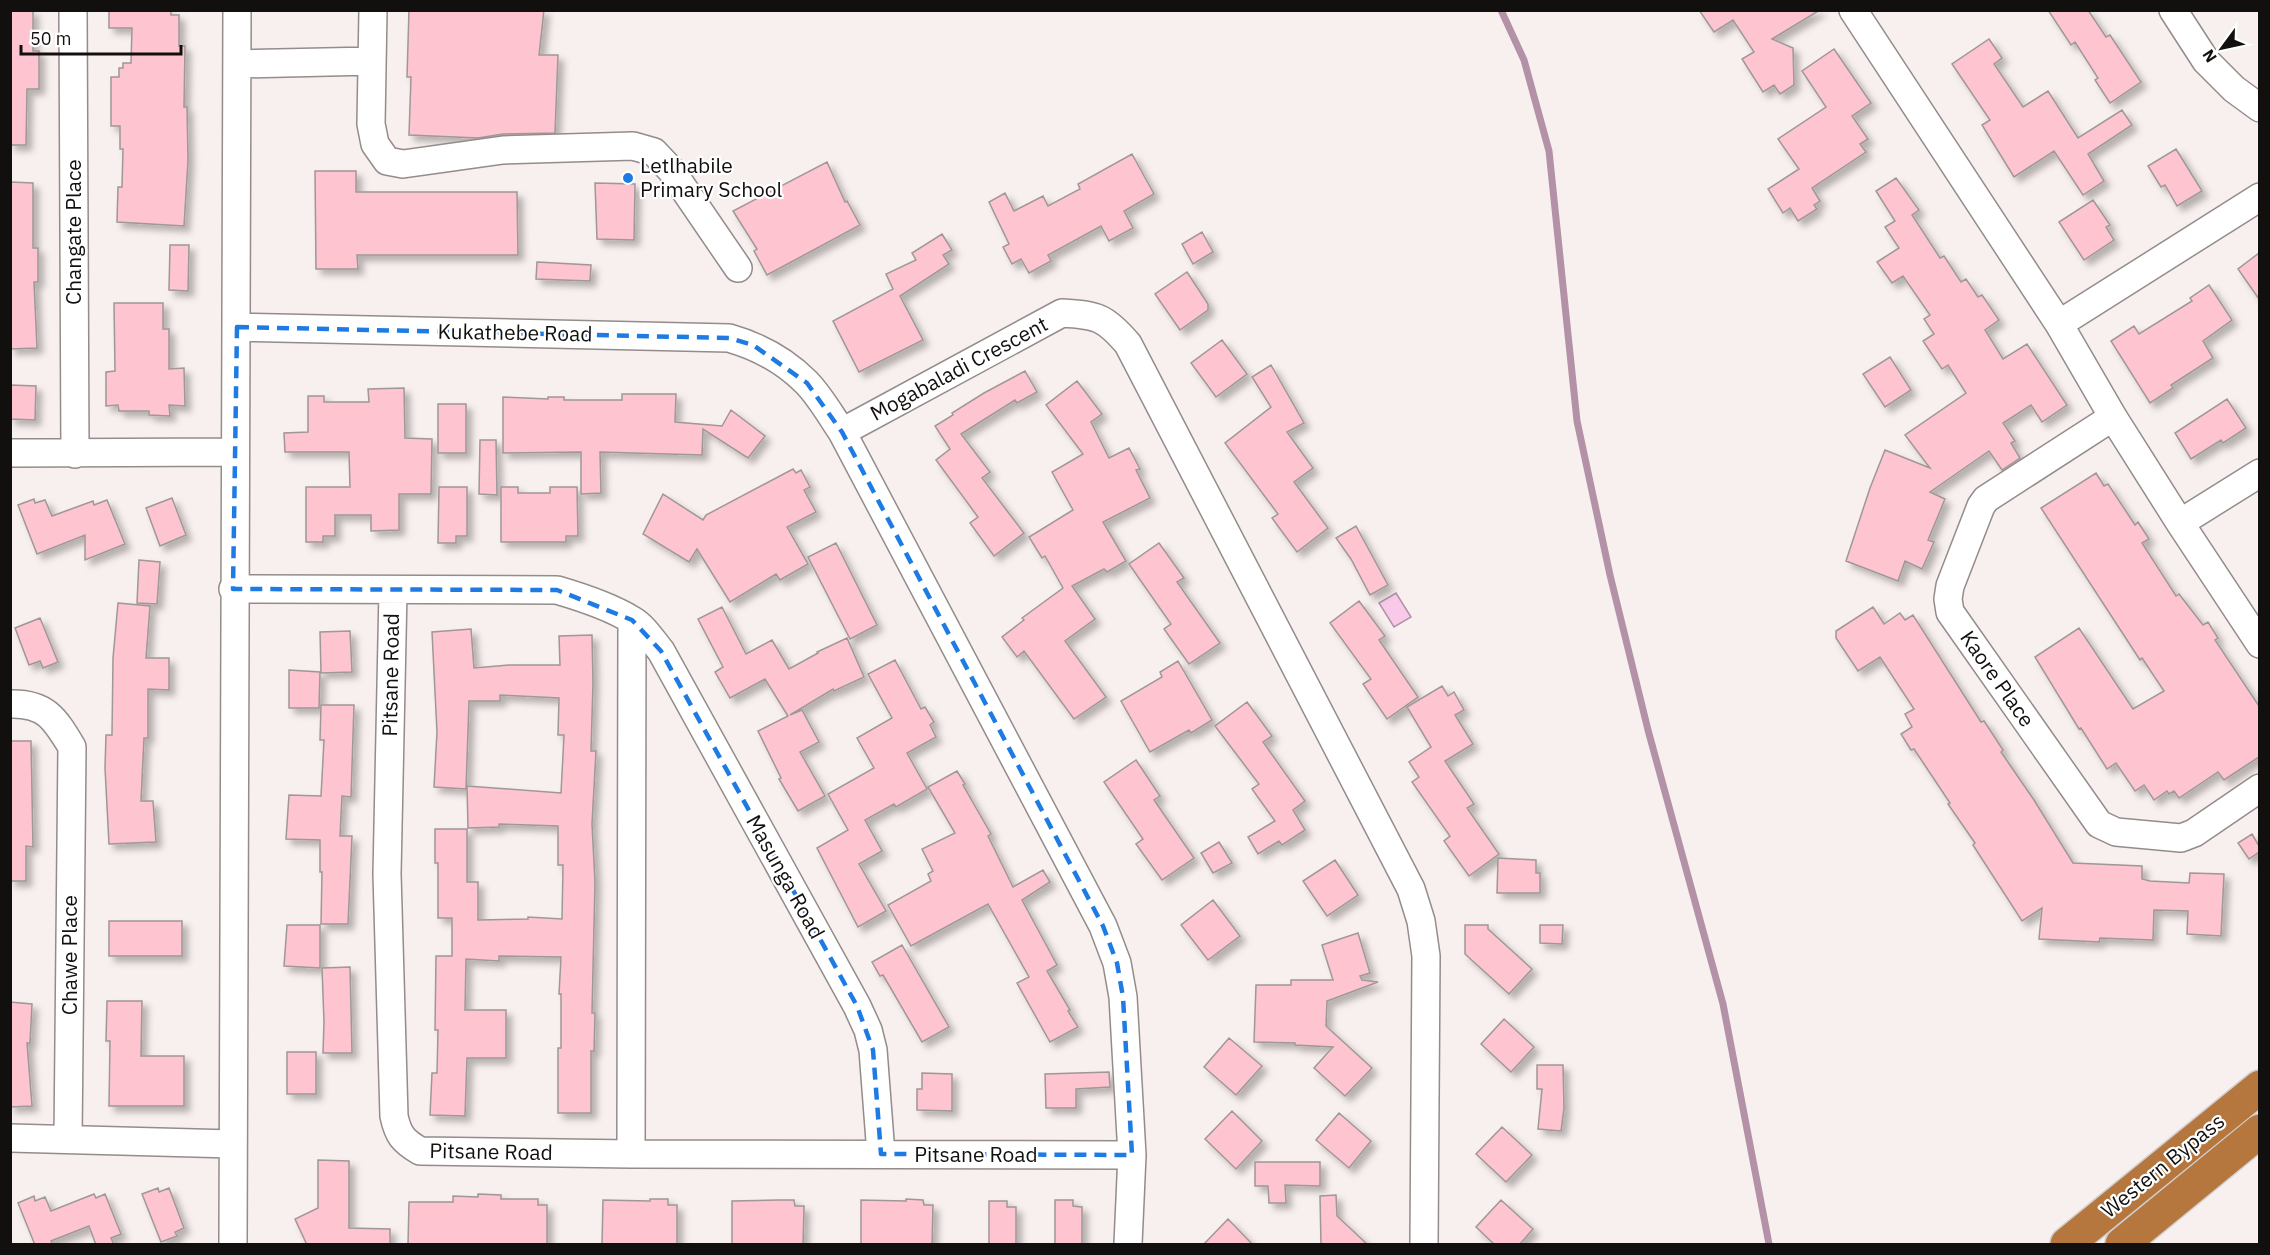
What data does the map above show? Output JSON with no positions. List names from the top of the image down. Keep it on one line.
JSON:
{"streets":{"highway":["Western Bypass"],"street":["Changate Place","Kukathebe Road","Mogabaladi Crescent","Pitsane Road","Kaore Place","Masunga Road","Chawe Place"]},"crossings":[["Kukathebe Road","Mogabaladi Crescent"],["Kukathebe Road","Pitsane Road"],["Pitsane Road","Masunga Road"]],"places":["Letlhabile Primary School"],"scale_bar":"50 m","north":"bottom left"}
